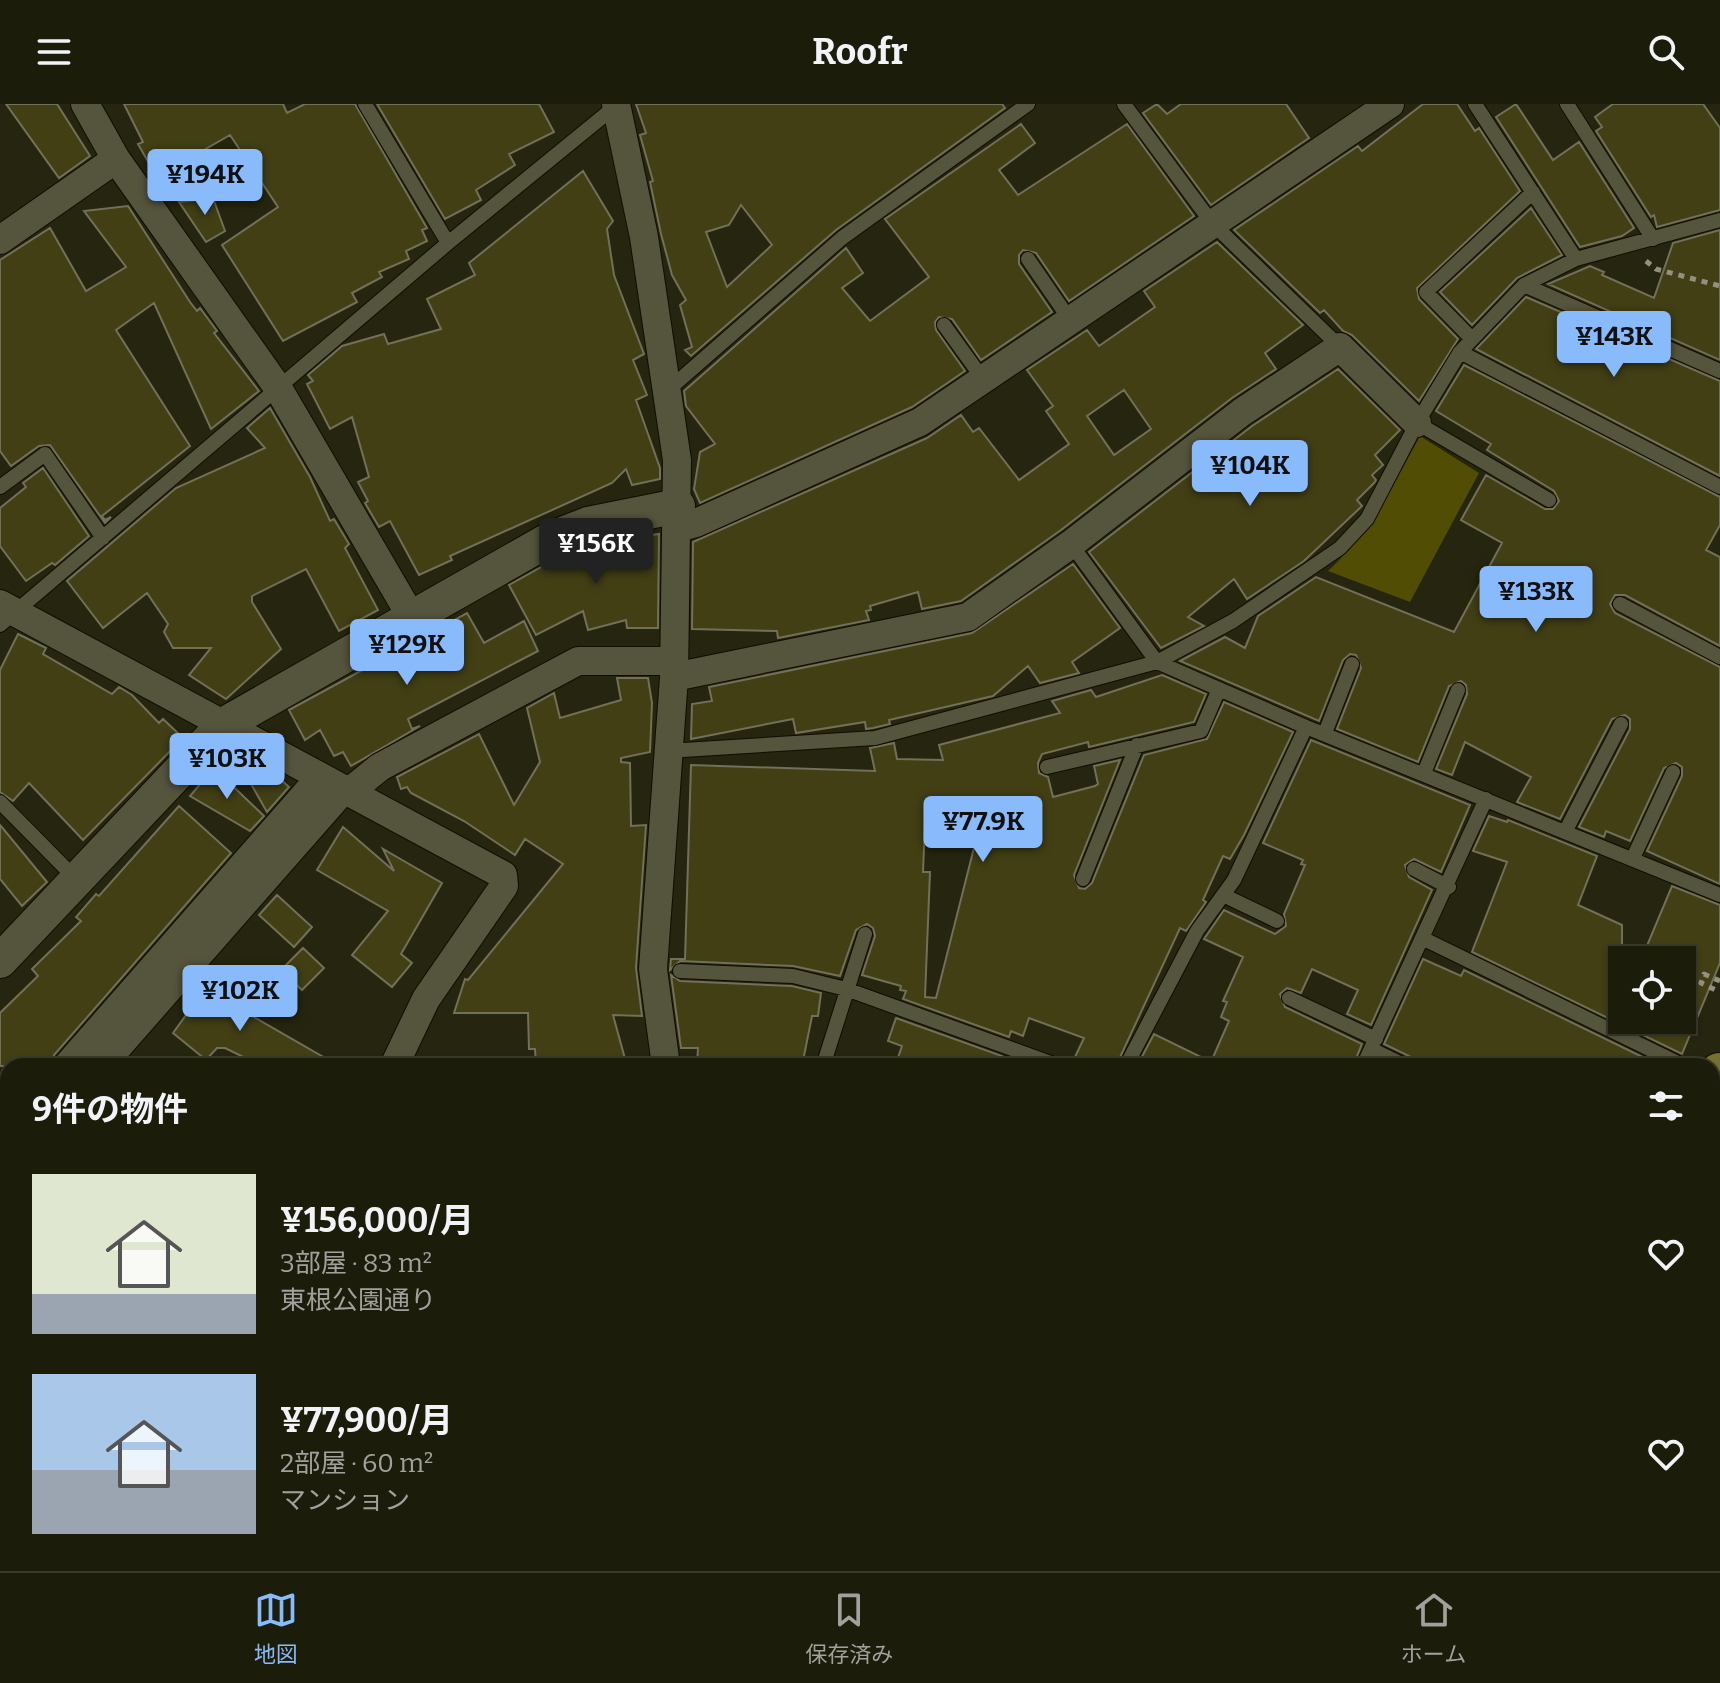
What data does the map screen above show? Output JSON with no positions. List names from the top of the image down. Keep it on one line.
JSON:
{"page":{"header":"Roofr","price":["¥194K","¥143K","¥104K","¥156K","¥133K","¥129K","¥103K","¥77.9K","¥102K"],"heading":"9件の物件","list":[{"name":"¥156,000/月","note":"3部屋 · 83 m² · 東根公園通り"},{"name":"¥77,900/月","note":"2部屋 · 60 m² · マンション"}],"tabs":["地図","保存済み","ホーム"]}}
